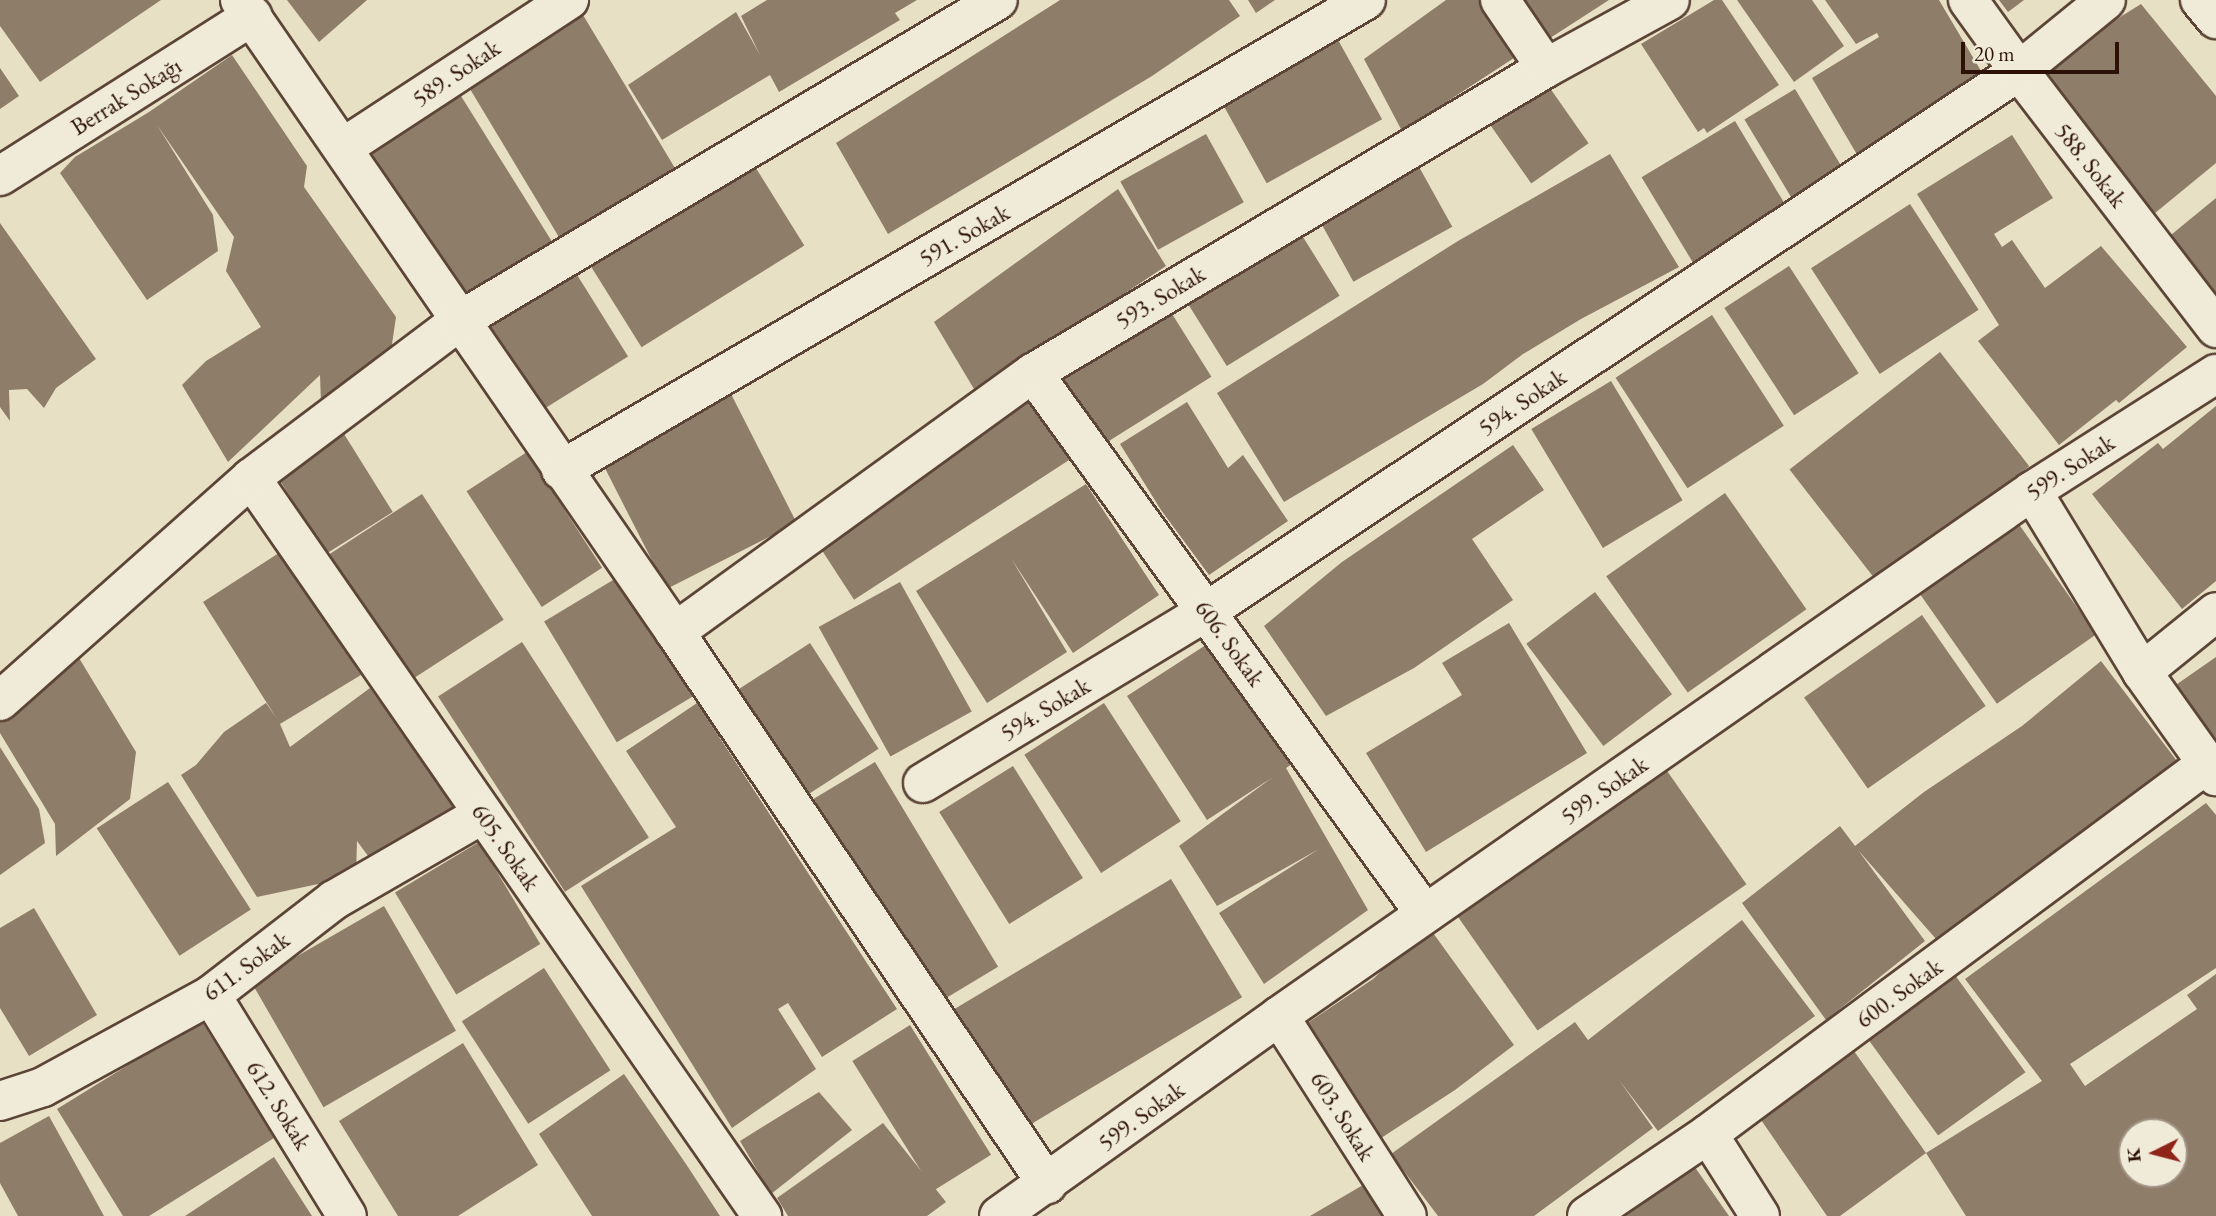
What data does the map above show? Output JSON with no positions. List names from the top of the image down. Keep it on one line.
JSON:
{"streets":{"street":["589. Sokak","Berrak Sokağı","588. Sokak","591. Sokak","593. Sokak","594. Sokak","599. Sokak","606. Sokak","605. Sokak","611. Sokak","600. Sokak","612. Sokak","603. Sokak"]},"crossings":[["588. Sokak","594. Sokak"],["593. Sokak","606. Sokak"],["594. Sokak","606. Sokak"],["599. Sokak","606. Sokak"],["599. Sokak","603. Sokak"],["605. Sokak","611. Sokak"],["611. Sokak","612. Sokak"]],"scale_bar":"20 m","north":"left"}
